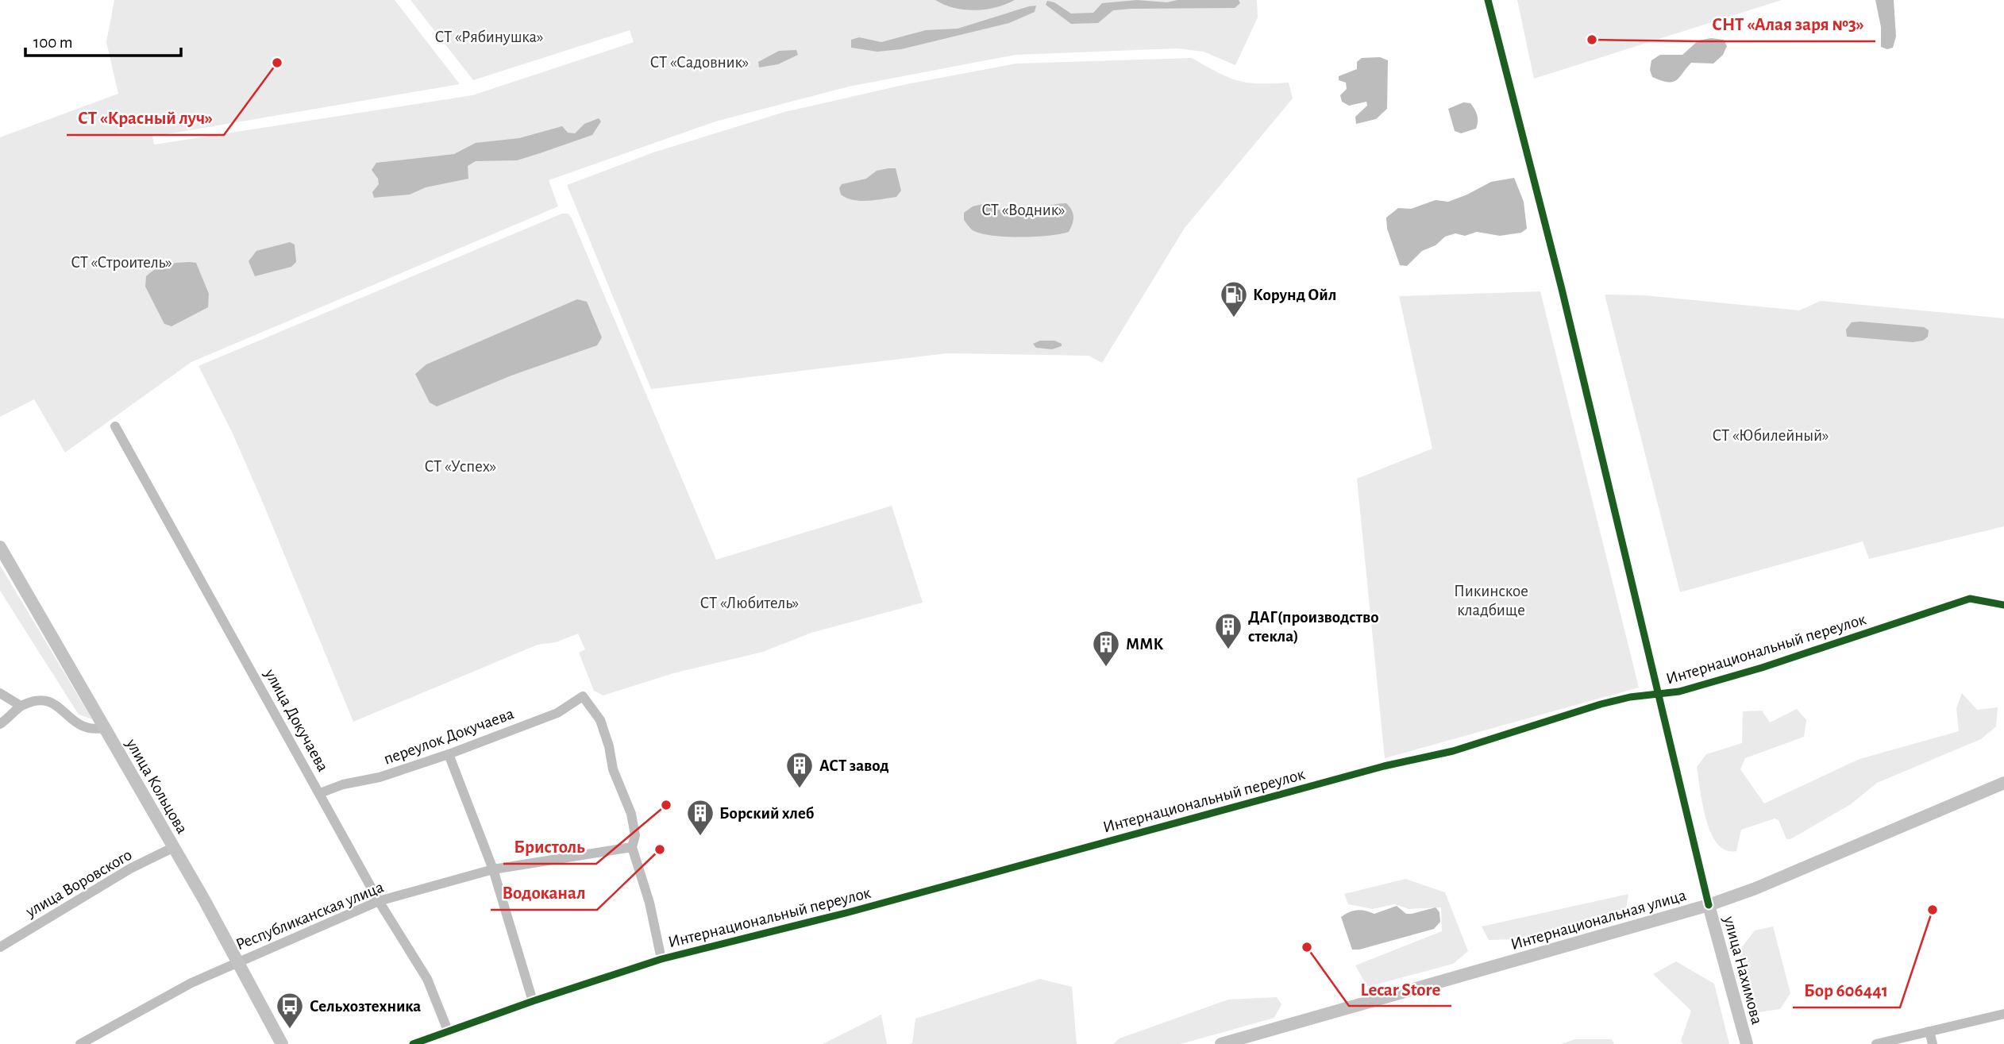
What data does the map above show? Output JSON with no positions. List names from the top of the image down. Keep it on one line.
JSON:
{"streets":{"main road":["улица Кольцова","Интернациональная улица","улица Нахимова"],"street":["Интернациональный переулок","улица Докучаева","переулок Докучаева","улица Воровского","Республиканская улица"]},"crossings":[["Интернациональный переулок","улица Докучаева"],["улица Докучаева","переулок Докучаева"],["улица Докучаева","Республиканская улица"],["переулок Докучаева","Республиканская улица"],["улица Кольцова","улица Воровского"],["улица Кольцова","Республиканская улица"],["Интернациональная улица","улица Нахимова"]],"parks":["СТ «Рябинушка»","СТ «Садовник»","СТ «Водник»","СТ «Строитель»","СТ «Юбилейный»","СТ «Успех»","Пикинское кладбище","СТ «Любитель»"],"places":{"other":["СНТ «Алая заря №3»","СТ «Красный луч»","Бристоль","Водоканал","Бор 606441","Lecar Store"],"fuel station":["Корунд Ойл"],"building":["ДАГ(производство стекла)","ММК","АСТ завод","Борский хлеб"],"bus stop":["Сельхозтехника"]},"scale_bar":"100 m"}
